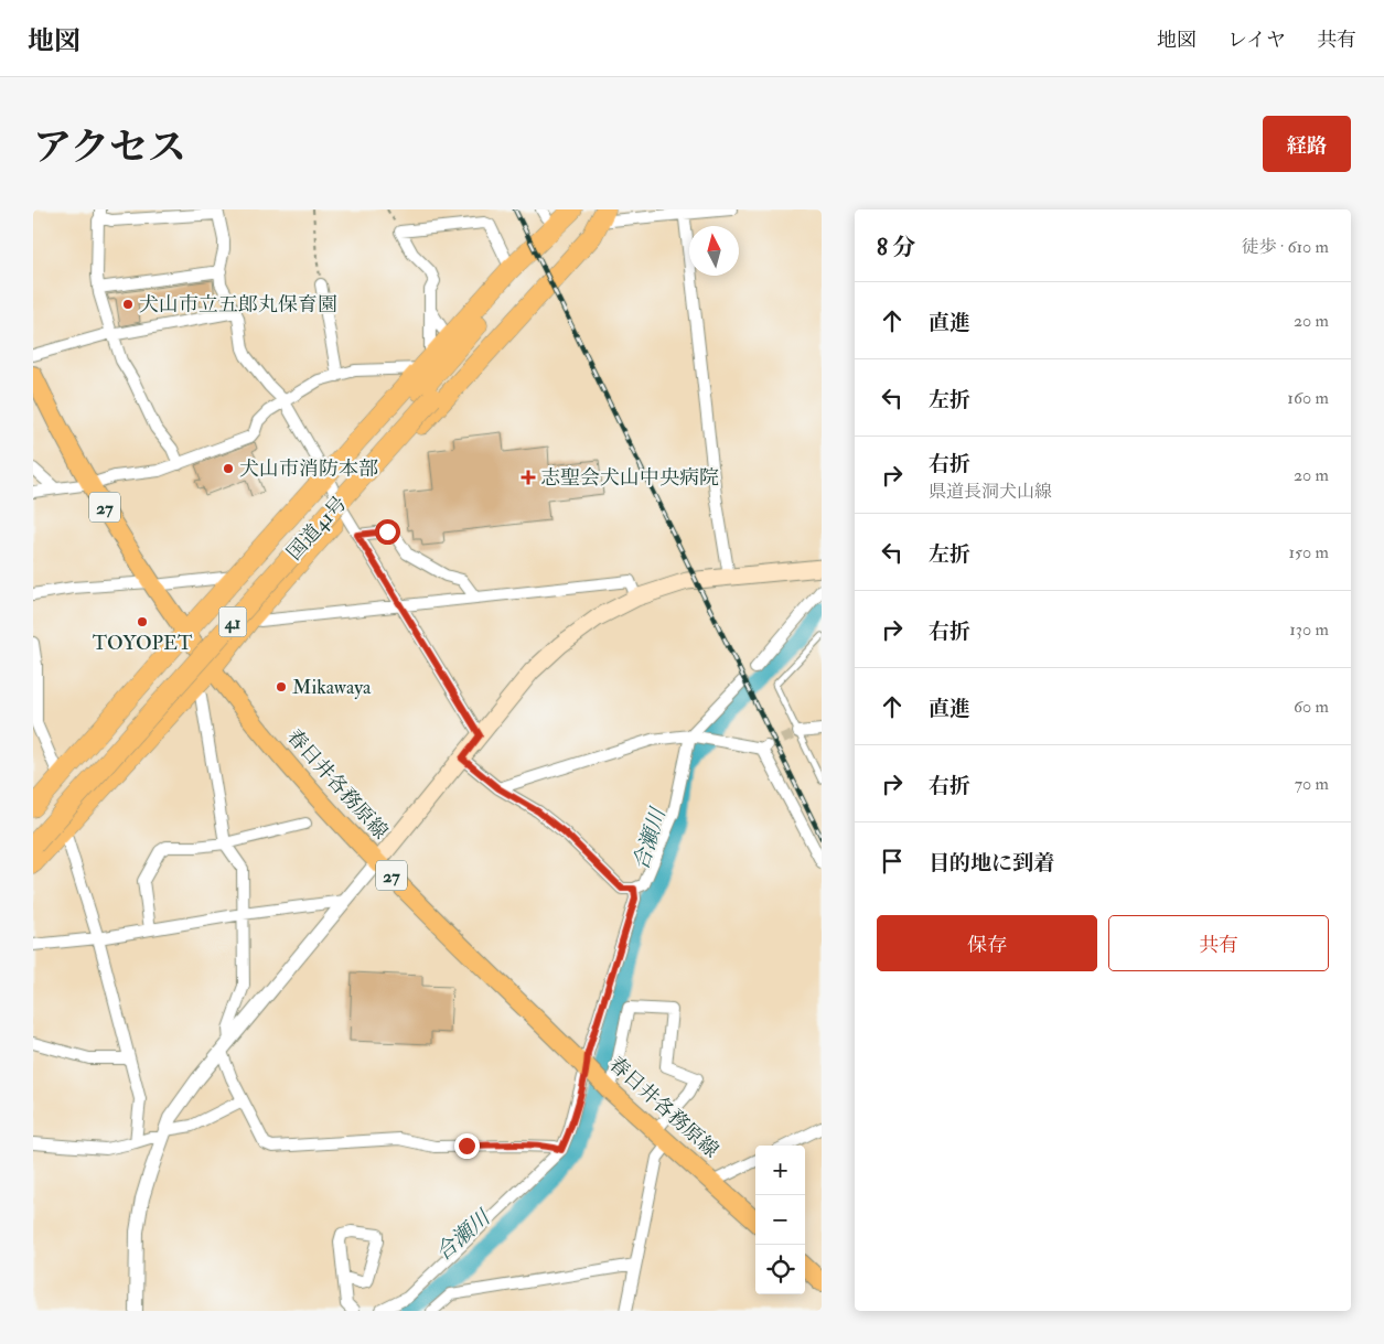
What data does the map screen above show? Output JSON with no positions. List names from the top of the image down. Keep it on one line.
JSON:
{"streets":{"highway":["国道41号","41"],"main road":["27","春日井各務原線"]},"water":["合瀬川"],"places":{"other":["犬山市立五郎丸保育園","犬山市消防本部","TOYOPET","Mikawaya"],"health":["志聖会犬山中央病院"]},"north":"top","page":{"header":"地図","nav":["地図","レイヤ","共有"],"title":"アクセス","buttons":["経路",["保存","共有"]],"heading":["8 分","徒歩 · 610 m"],"list":[["直進","20 m"],["左折","160 m"],["右折","県道長洞犬山線","20 m"],["左折","150 m"],["右折","130 m"],["直進","60 m"],["右折","70 m"],"目的地に到着"],"map_buttons":["+","−"]}}
